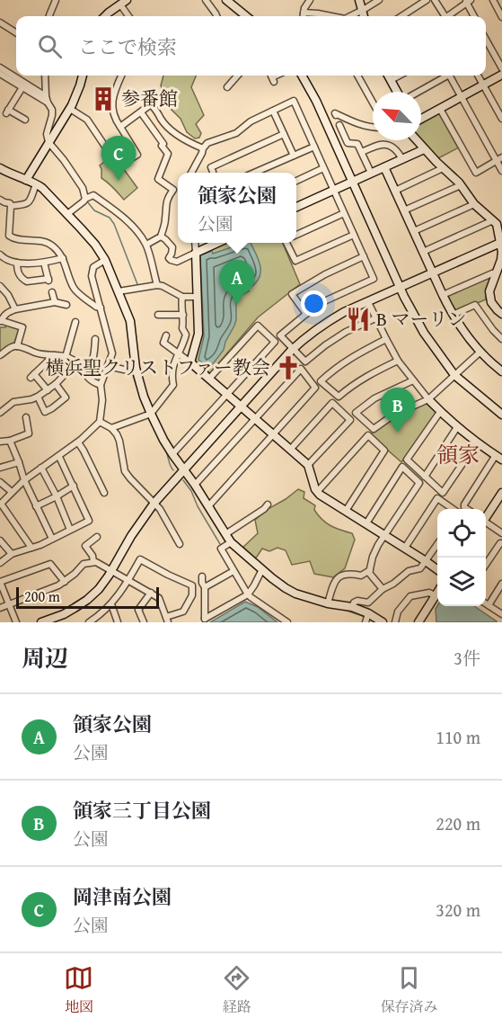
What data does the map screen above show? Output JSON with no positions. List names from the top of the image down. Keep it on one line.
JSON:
{"districts":["領家"],"places":{"building":["参番館"],"restaurant":["B マーリン"],"church":["横浜聖クリストファー教会"]},"scale_bar":"200 m","north":"top left","page":{"search":"ここで検索","pins":["C","A","B"],"popup":["領家公園","公園"],"scale":"200 m","heading":["周辺","3件"],"list":[{"mark":"A","name":"領家公園","note":"公園","value":"110 m"},{"mark":"B","name":"領家三丁目公園","note":"公園","value":"220 m"},{"mark":"C","name":"岡津南公園","note":"公園","value":"320 m"}],"nav":["地図","経路","保存済み"]}}
